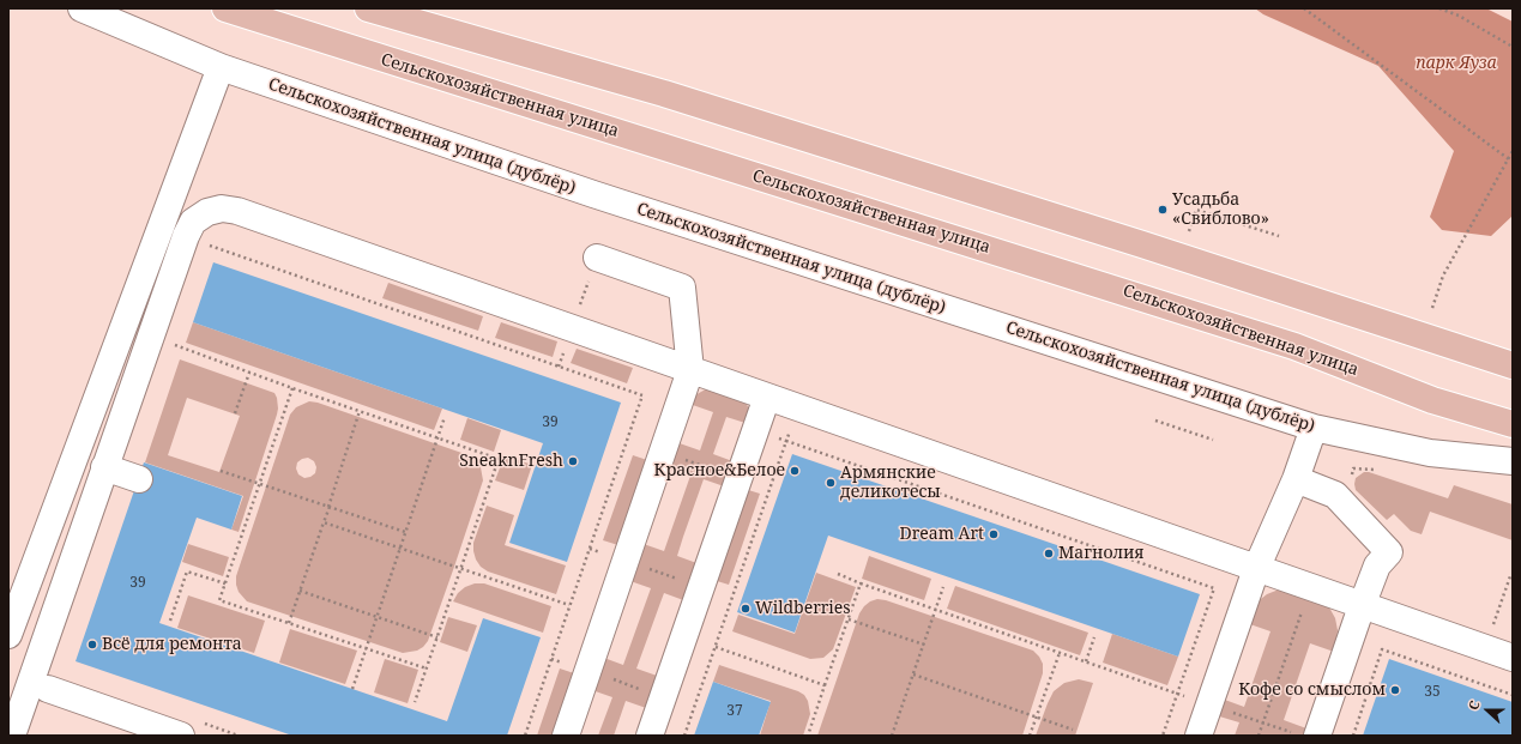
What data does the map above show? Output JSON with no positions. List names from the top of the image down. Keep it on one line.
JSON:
{"streets":{"main road":["Сельскохозяйственная улица"],"street":["Сельскохозяйственная улица (дублёр)"]},"parks":["парк Яуза"],"places":["Усадьба «Свиблово»","SneaknFresh","Красное&Белое","Армянские деликотесы","Dream Art","Магнолия","Wildberries","Всё для ремонта","Кофе со смыслом"],"house_numbers":["39","39","35","37"],"north":"left"}
